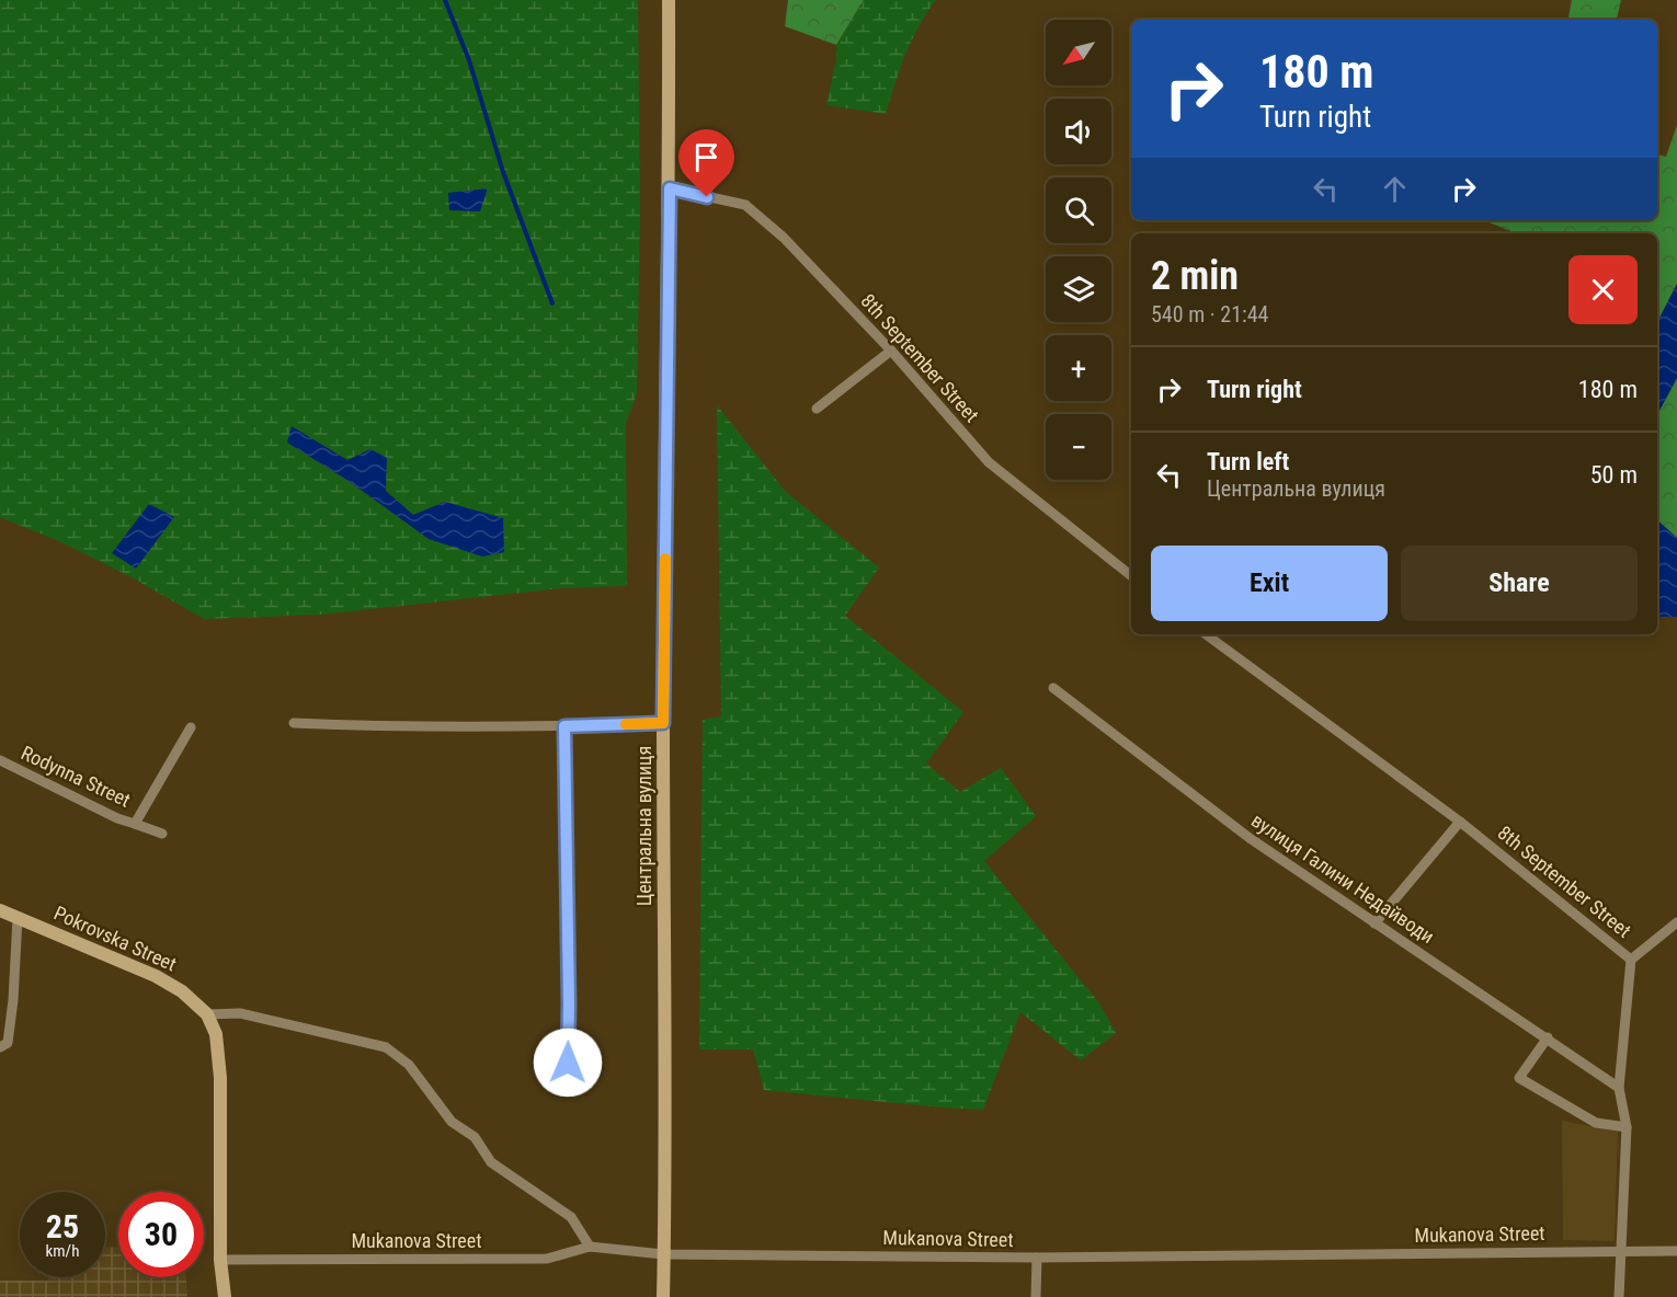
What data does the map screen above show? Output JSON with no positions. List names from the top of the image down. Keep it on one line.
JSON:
{"streets":{"main road":["Центральна вулиця","Pokrovska Street"],"street":["8th September Street","Rodynna Street","вулиця Галини Недайводи","Mukanova Street"]},"crossings":[["8th September Street","Центральна вулиця"],["8th September Street","вулиця Галини Недайводи"],["8th September Street","Mukanova Street"],["Центральна вулиця","Mukanova Street"]],"north":"bottom left","page":{"map_buttons":["+","−"],"turn":["180 m","Turn right"],"heading":["2 min","540 m · 21:44"],"list":[{"name":"Turn right","value":"180 m"},{"name":"Turn left","note":"Центральна вулиця","value":"50 m"}],"buttons":["Exit","Share"],"speed":"25 km/h","limit":"30"}}
